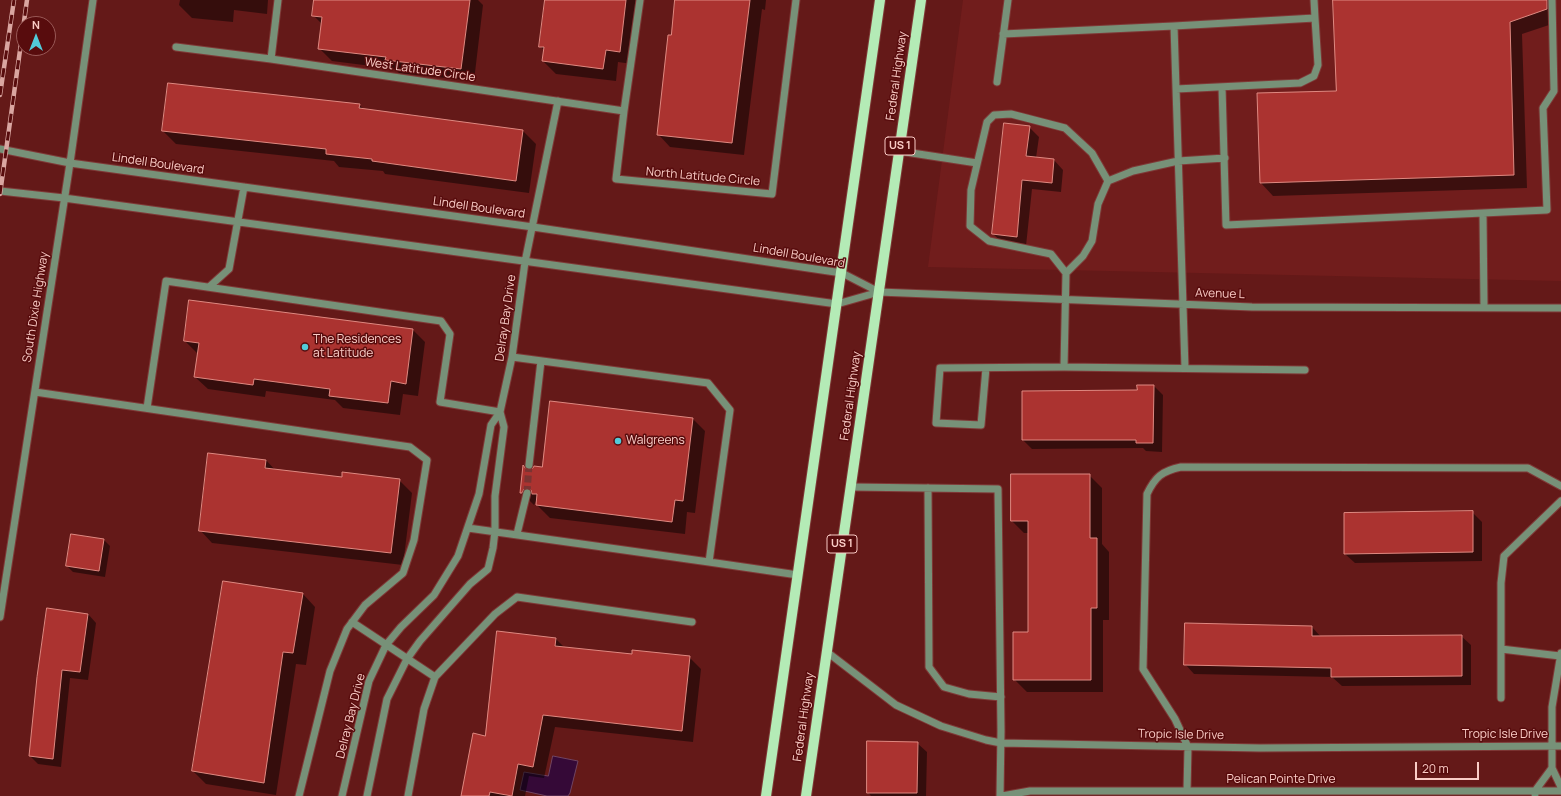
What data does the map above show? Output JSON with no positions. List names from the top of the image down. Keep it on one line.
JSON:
{"streets":{"main road":["Federal Highway","US 1"],"street":["West Latitude Circle","Lindell Boulevard","North Latitude Circle","Avenue L","South Dixie Highway","Delray Bay Drive","Tropic Isle Drive","Pelican Pointe Drive"]},"crossings":[["West Latitude Circle","North Latitude Circle"],["West Latitude Circle","Delray Bay Drive"],["Federal Highway","Lindell Boulevard"],["Federal Highway","Avenue L"],["Federal Highway","Tropic Isle Drive"],["Lindell Boulevard","Avenue L"],["Lindell Boulevard","South Dixie Highway"],["Lindell Boulevard","Delray Bay Drive"]],"places":["The Residences at Latitude","Walgreens"],"scale_bar":"20 m","north":"top"}
